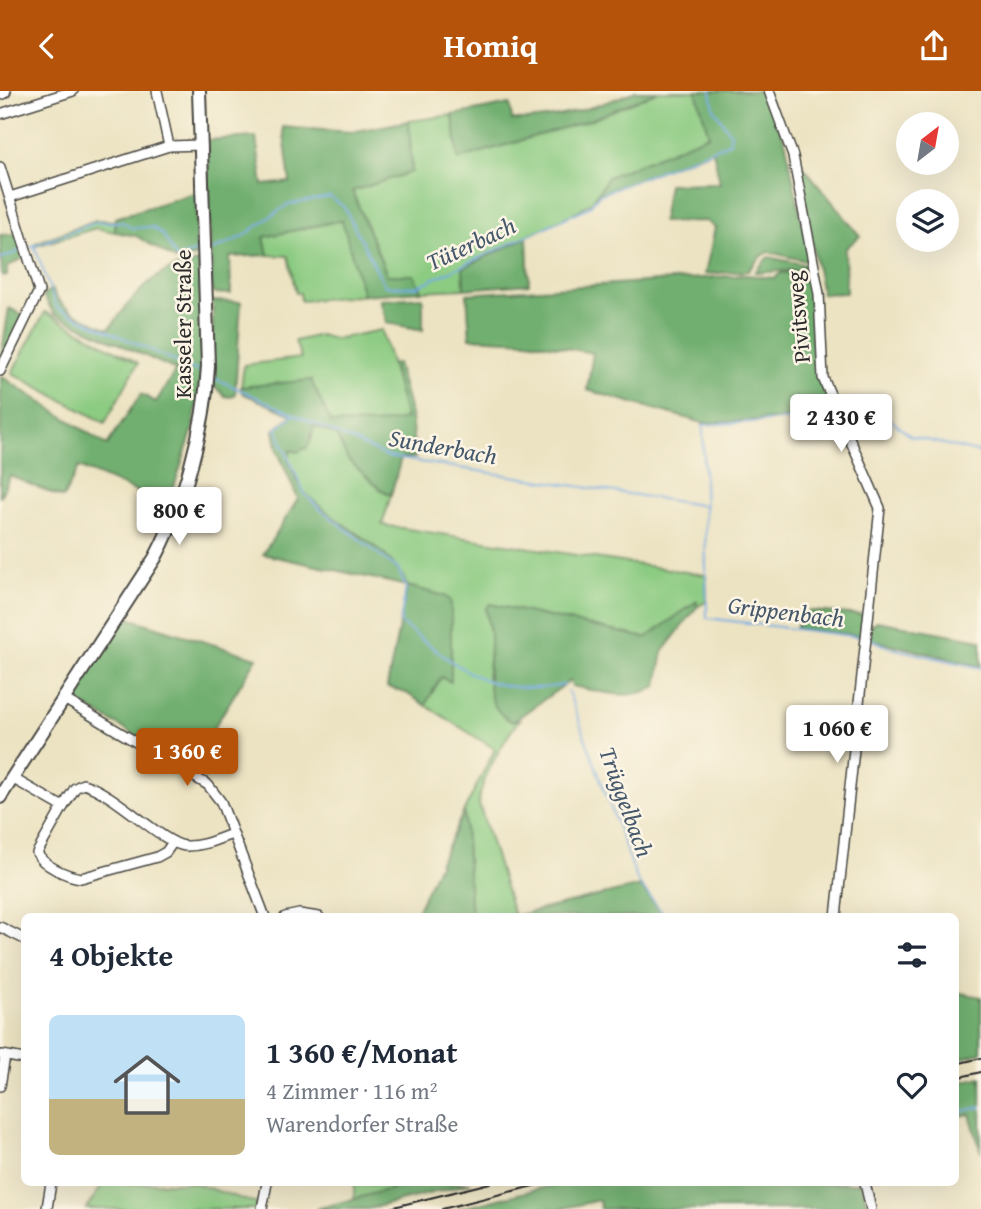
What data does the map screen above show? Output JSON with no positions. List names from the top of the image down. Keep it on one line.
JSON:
{"streets":{"street":["Pivitsweg","Kasseler Straße"]},"water":["Tüterbach","Sunderbach","Grippenbach","Trüggelbach"],"north":"top right","page":{"header":"Homiq","price":["2 430 €","800 €","1 060 €","1 360 €"],"heading":"4 Objekte","list":[{"name":"1 360 €/Monat","note":"4 Zimmer · 116 m² · Warendorfer Straße"}]}}
